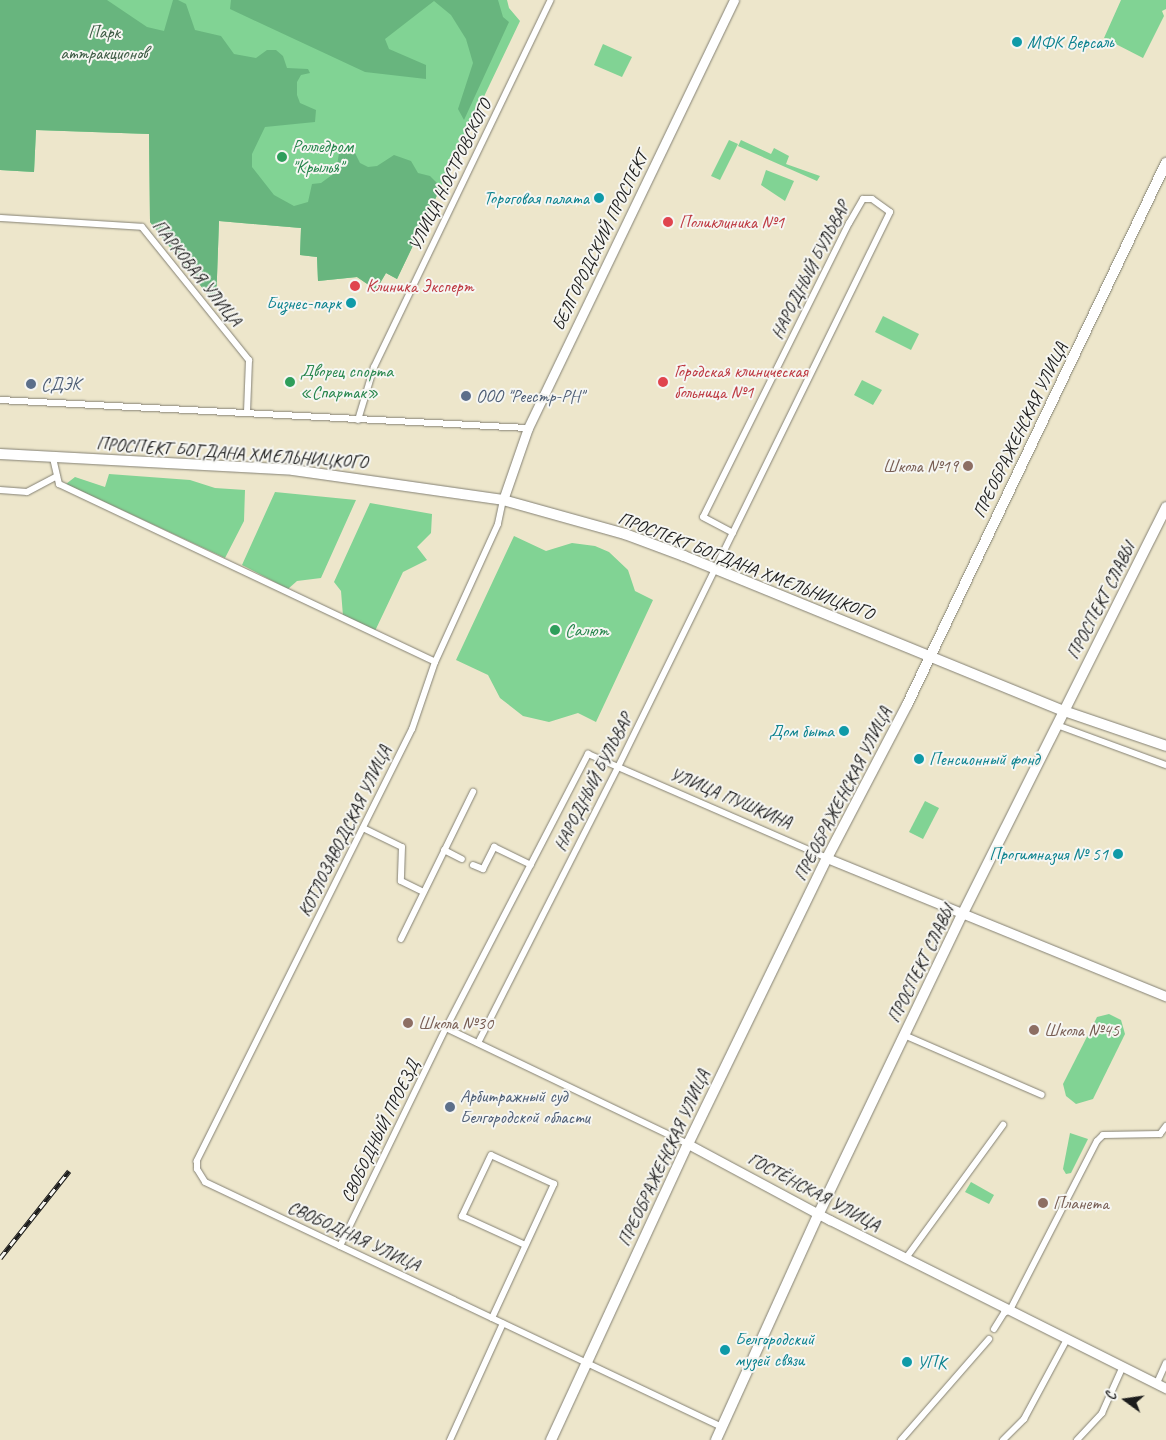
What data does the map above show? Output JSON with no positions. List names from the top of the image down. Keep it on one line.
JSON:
{"streets":{"main road":["ПРЕОБРАЖЕНСКАЯ УЛИЦА","ПРОСПЕКТ БОГДАНА ХМЕЛЬНИЦКОГО","ПРОСПЕКТ СЛАВЫ"],"street":["УЛИЦА Н.ОСТРОВСКОГО","БЕЛГОРОДСКИЙ ПРОСПЕКТ","НАРОДНЫЙ БУЛЬВАР","ПАРКОВАЯ УЛИЦА","УЛИЦА ПУШКИНА","КОТЛОЗАВОДСКАЯ УЛИЦА","СВОБОДНЫЙ ПРОЕЗД","ГОСТЁНСКАЯ УЛИЦА","СВОБОДНАЯ УЛИЦА"]},"crossings":[["БЕЛГОРОДСКИЙ ПРОСПЕКТ","ПРОСПЕКТ БОГДАНА ХМЕЛЬНИЦКОГО"],["БЕЛГОРОДСКИЙ ПРОСПЕКТ","КОТЛОЗАВОДСКАЯ УЛИЦА"],["НАРОДНЫЙ БУЛЬВАР","ПРОСПЕКТ БОГДАНА ХМЕЛЬНИЦКОГО"],["НАРОДНЫЙ БУЛЬВАР","УЛИЦА ПУШКИНА"],["НАРОДНЫЙ БУЛЬВАР","СВОБОДНЫЙ ПРОЕЗД"],["НАРОДНЫЙ БУЛЬВАР","ГОСТЁНСКАЯ УЛИЦА"],["ПРЕОБРАЖЕНСКАЯ УЛИЦА","ПРОСПЕКТ БОГДАНА ХМЕЛЬНИЦКОГО"],["ПРЕОБРАЖЕНСКАЯ УЛИЦА","УЛИЦА ПУШКИНА"],["ПРЕОБРАЖЕНСКАЯ УЛИЦА","ГОСТЁНСКАЯ УЛИЦА"],["ПРЕОБРАЖЕНСКАЯ УЛИЦА","СВОБОДНАЯ УЛИЦА"],["ПРОСПЕКТ БОГДАНА ХМЕЛЬНИЦКОГО","ПРОСПЕКТ СЛАВЫ"],["ПРОСПЕКТ БОГДАНА ХМЕЛЬНИЦКОГО","КОТЛОЗАВОДСКАЯ УЛИЦА"],["ПРОСПЕКТ СЛАВЫ","УЛИЦА ПУШКИНА"],["ПРОСПЕКТ СЛАВЫ","ГОСТЁНСКАЯ УЛИЦА"],["ПРОСПЕКТ СЛАВЫ","СВОБОДНАЯ УЛИЦА"],["КОТЛОЗАВОДСКАЯ УЛИЦА","СВОБОДНАЯ УЛИЦА"],["СВОБОДНЫЙ ПРОЕЗД","ГОСТЁНСКАЯ УЛИЦА"],["СВОБОДНЫЙ ПРОЕЗД","СВОБОДНАЯ УЛИЦА"]],"parks":["Парк аттракционов"],"places":["МФК Версаль","Ролледром \"Крылья\"","Тороговая палата","Поликлиника №1","Клиника Эксперт","Бизнес-парк","Дворец спорта «Спартак»","Городская клиническая больница №1","СДЭК","ООО \"Реестр-РН\"","Школа №19","Салют","Дом быта","Пенсионный фонд","Прогимназия № 51","Школа №30","Школа №45","Арбитражный суд Белгородской области","Планета","Белгородский музей связи","УПК"],"north":"left"}
